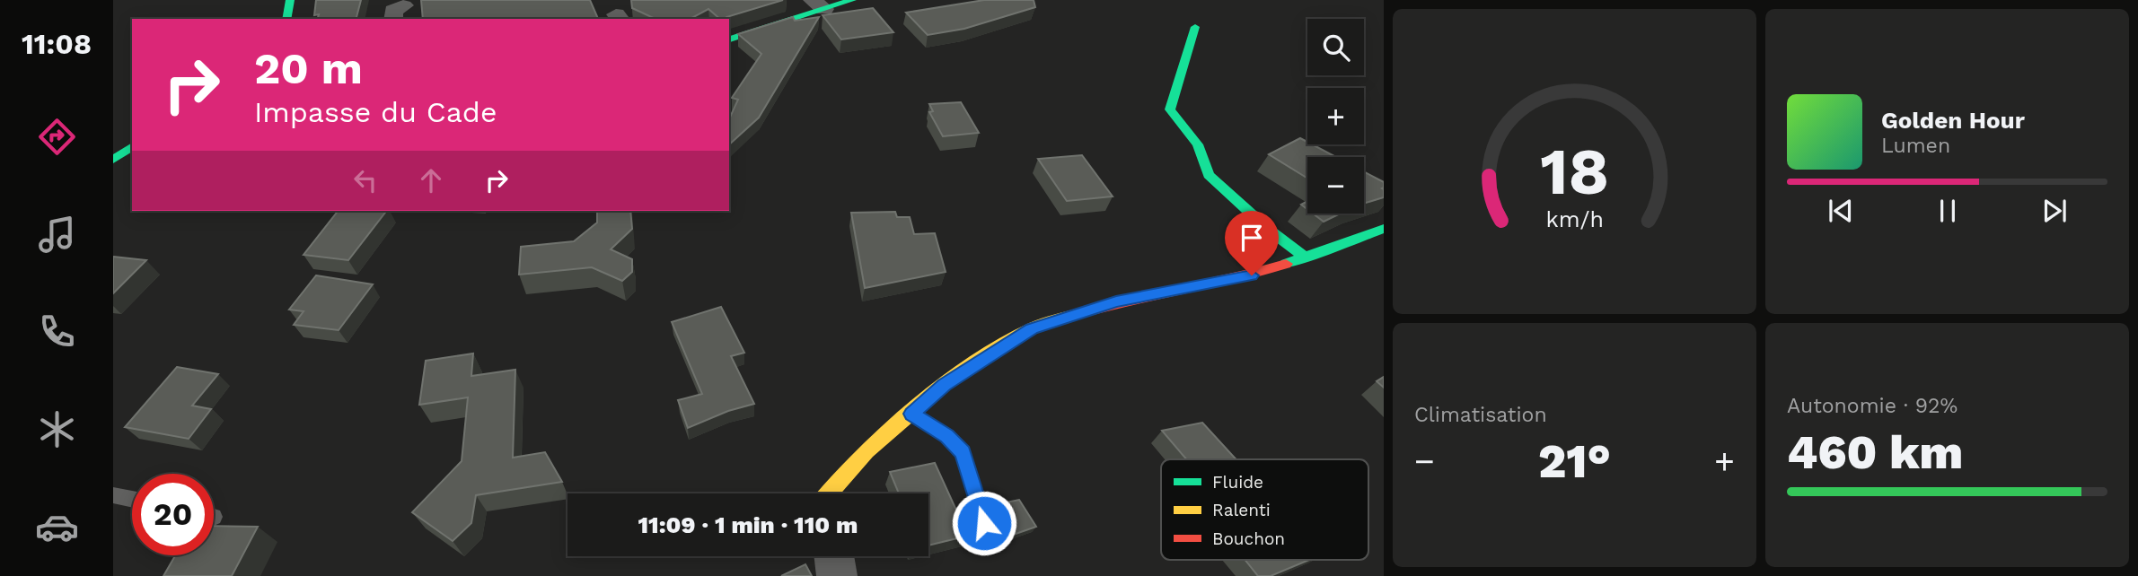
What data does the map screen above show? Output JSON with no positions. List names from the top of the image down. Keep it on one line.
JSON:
{"legend":["Fluide","Ralenti","Bouchon"],"page":{"tabs":"11:08","map_buttons":["+","−"],"turn":["20 m","Impasse du Cade"],"song":["Golden Hour","Lumen"],"tile":["Climatisation",["Autonomie · 92%","460 km"]],"heat":["−","21°","+"],"limit":"20","trip":"11:09 · 1 min · 110 m","gauge":["18","km/h"]}}
